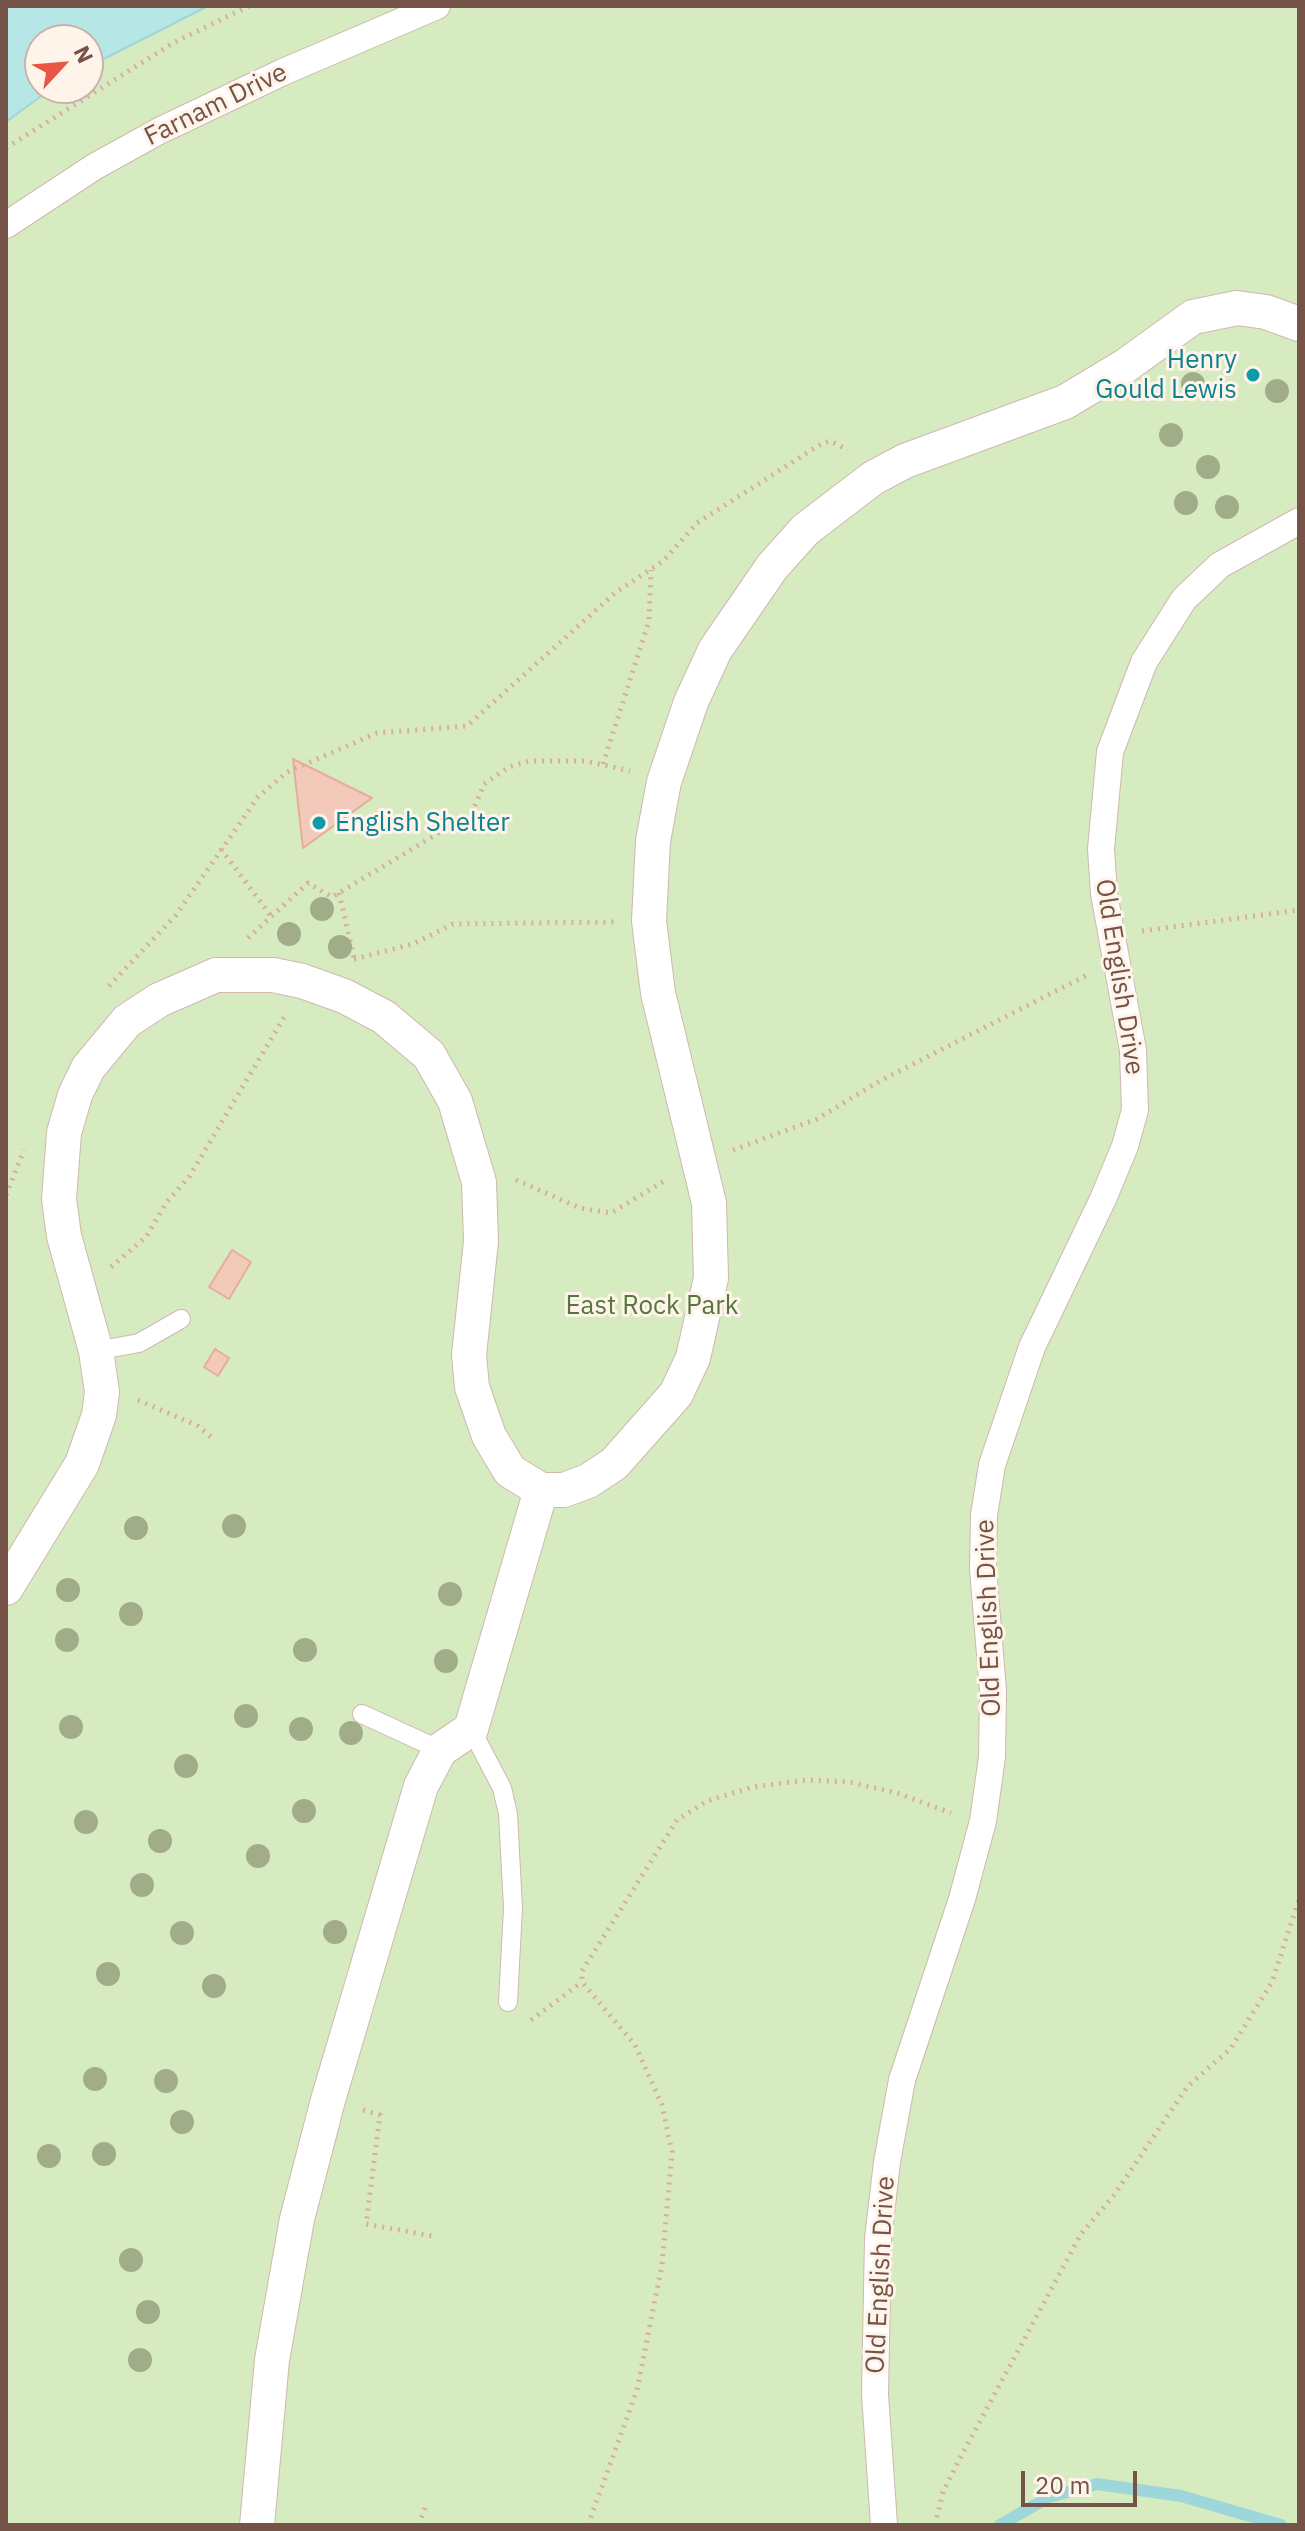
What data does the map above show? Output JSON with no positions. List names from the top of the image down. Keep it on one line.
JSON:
{"streets":{"street":["Farnam Drive","Old English Drive"]},"parks":["East Rock Park"],"places":["Henry Gould Lewis","English Shelter"],"scale_bar":"20 m","north":"top right"}
